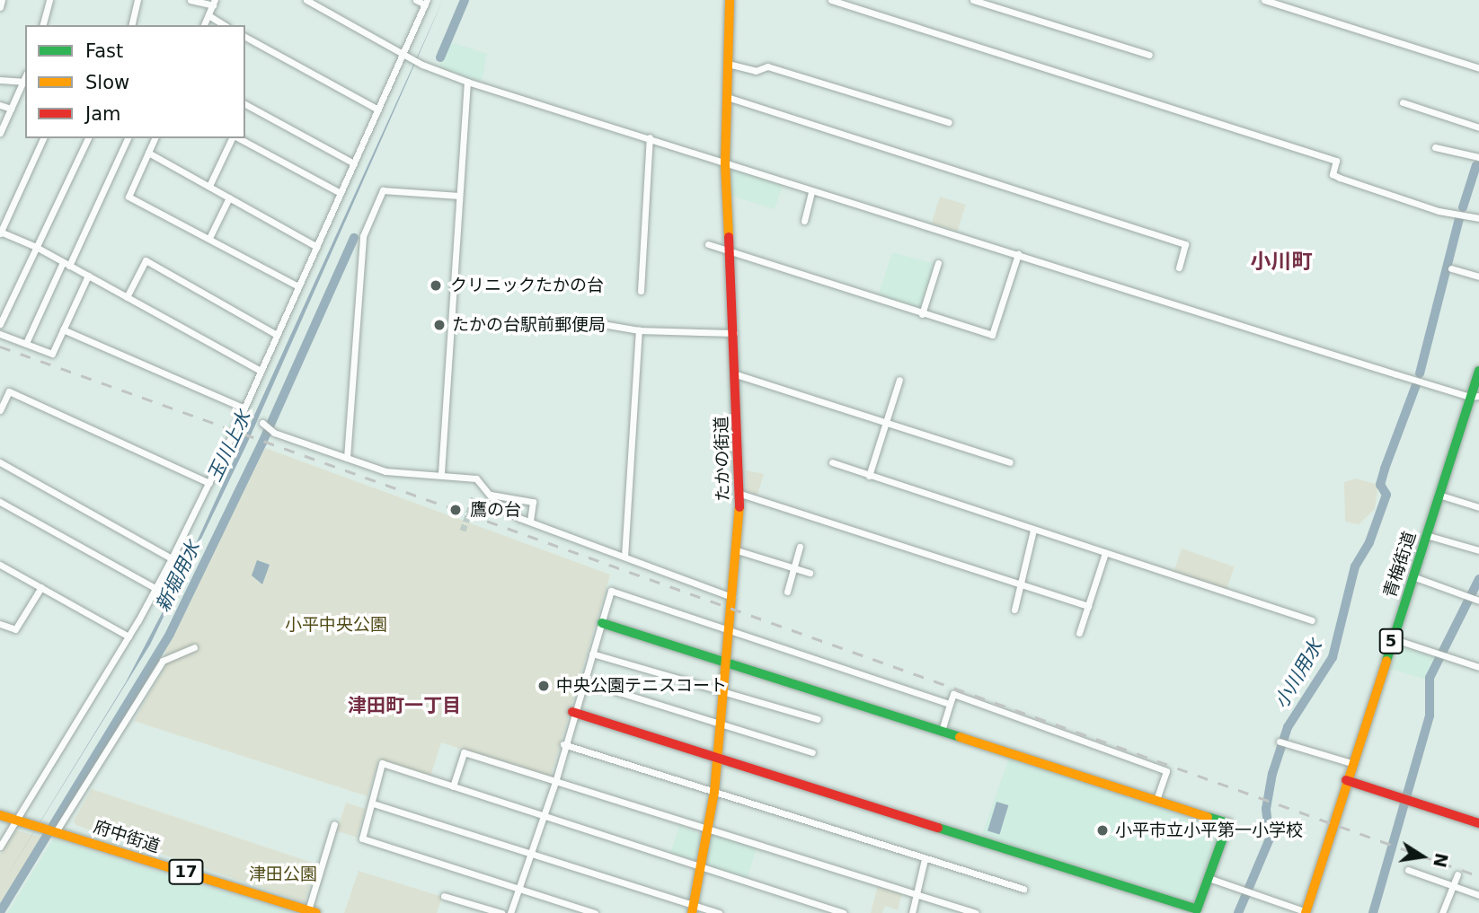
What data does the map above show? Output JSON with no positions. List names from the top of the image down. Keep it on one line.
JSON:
{"streets":{"street":["たかの街道","青梅街道","5","府中街道","17"]},"districts":["小川町","津田町一丁目"],"water":["玉川上水","新堀用水","小川用水"],"parks":["小平中央公園","津田公園"],"places":["クリニックたかの台","たかの台駅前郵便局","鷹の台","中央公園テニスコート","小平市立小平第一小学校"],"legend":["Fast","Slow","Jam"],"north":"right"}
